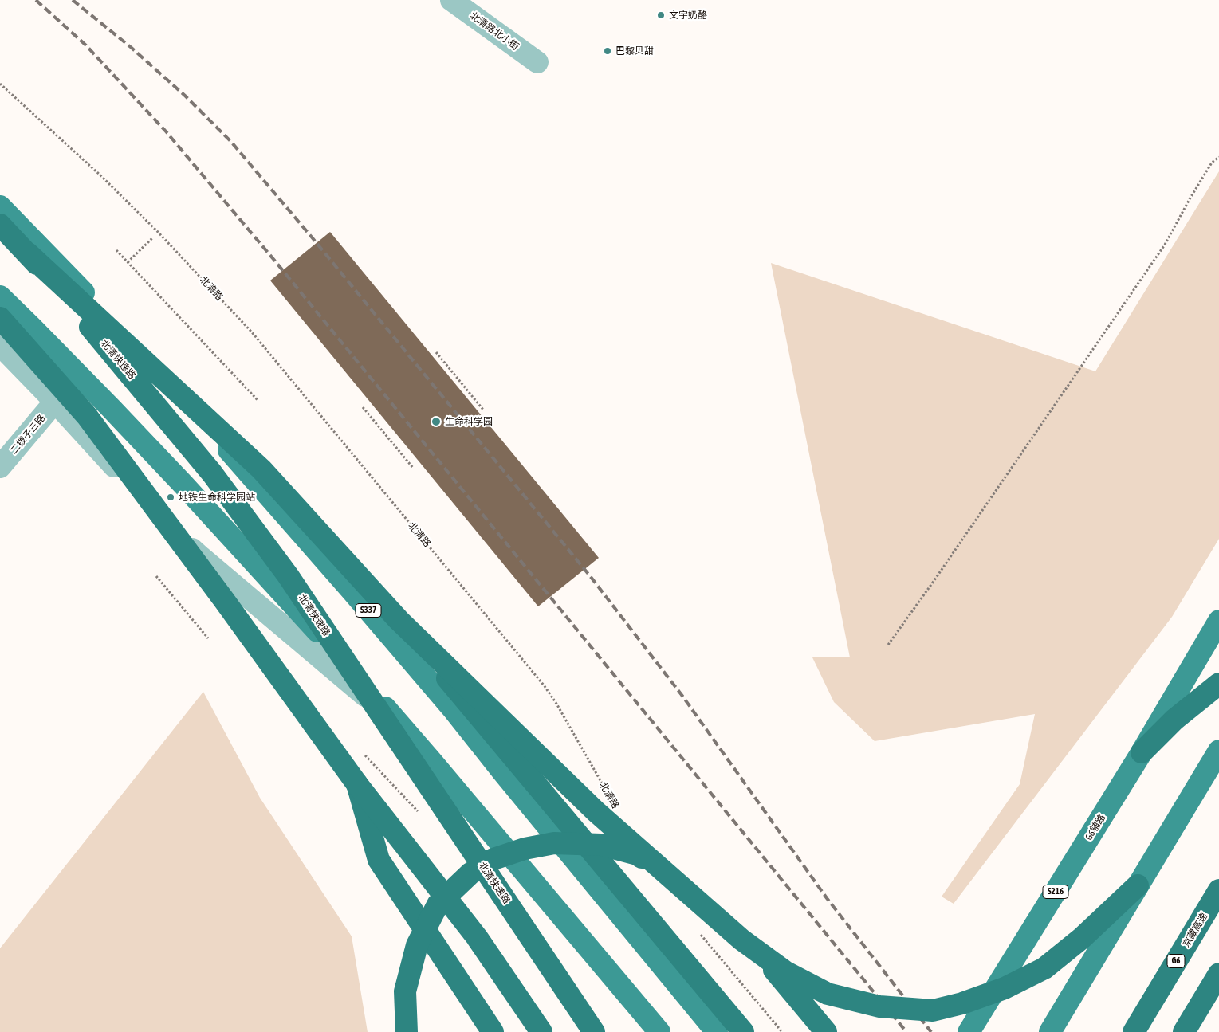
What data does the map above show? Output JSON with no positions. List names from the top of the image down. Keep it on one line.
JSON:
{"streets":{"highway":["北清快速路","京藏高速","G6"],"main road":["S337","G6辅路","S216"],"street":["北清路北小街","二拨子三路"],"path":["北清路"]},"places":["文宇奶酪","巴黎贝甜","生命科学园","地铁生命科学园站"]}
